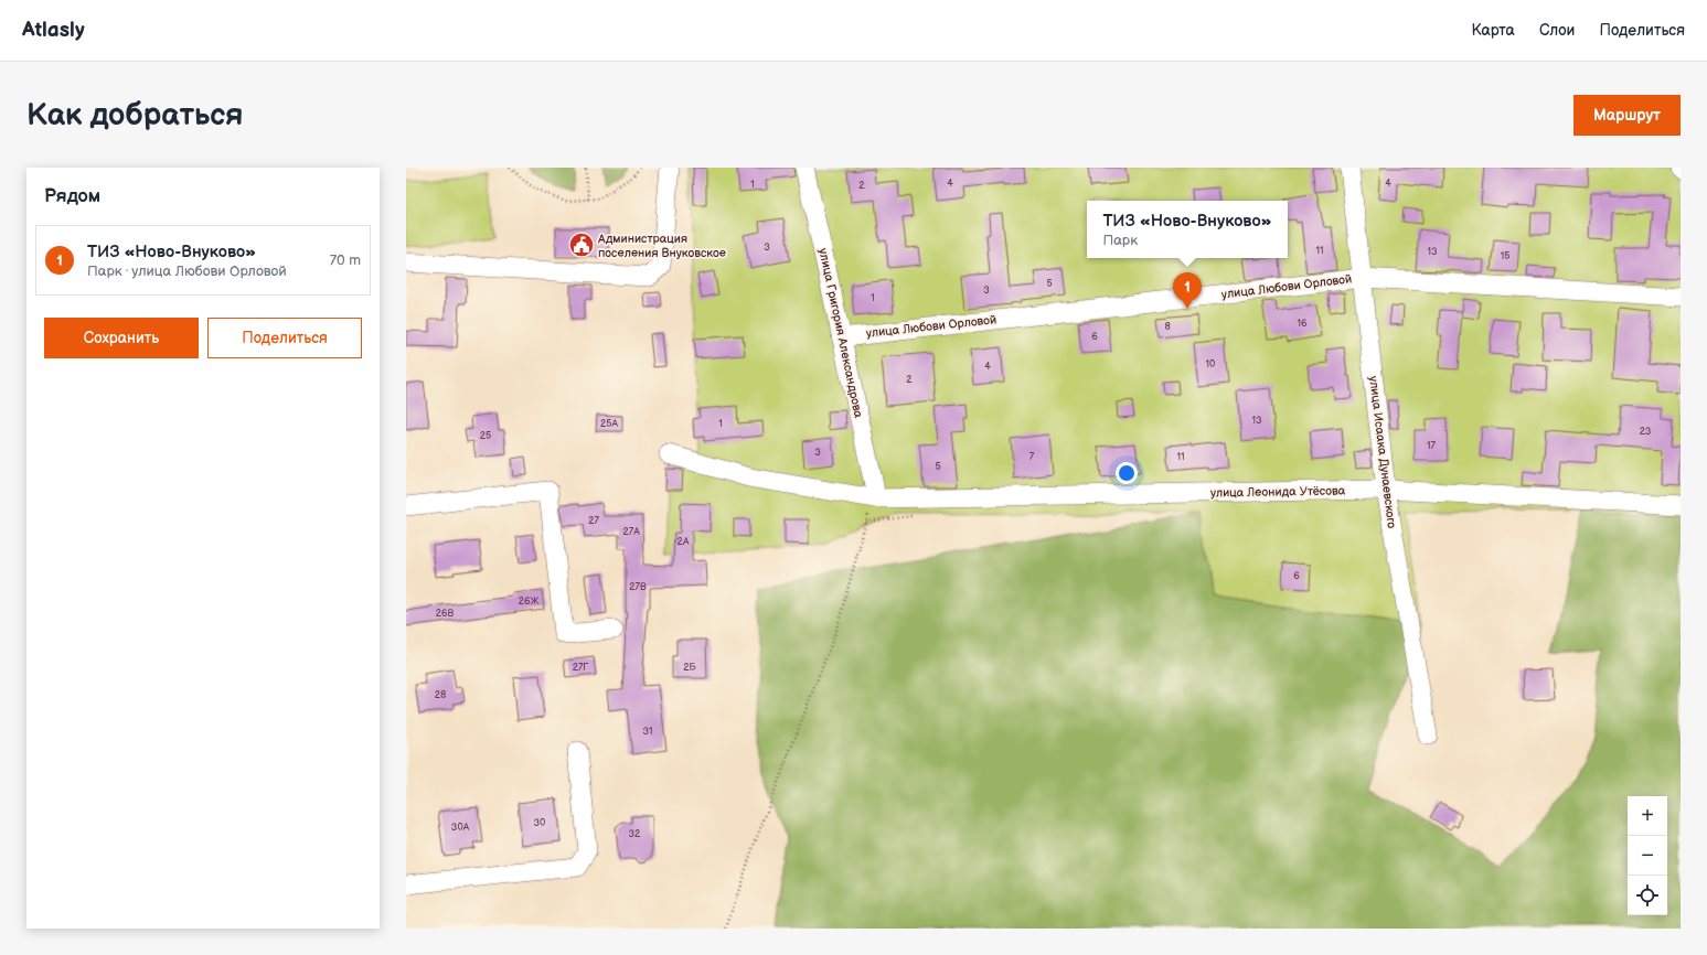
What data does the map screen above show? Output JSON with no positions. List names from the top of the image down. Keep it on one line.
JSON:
{"streets":{"street":["улица Любови Орловой","улица Григория Александрова","улица Исаака Дунаевского","улица Леонида Утёсова"]},"crossings":[["улица Любови Орловой","улица Григория Александрова"],["улица Любови Орловой","улица Исаака Дунаевского"],["улица Григория Александрова","улица Леонида Утёсова"],["улица Исаака Дунаевского","улица Леонида Утёсова"]],"places":{"public building":["Администрация поселения Внуковское"]},"house_numbers":["4","4","1","2","3","11","13","15","5","3","1","16","8","6","10","4","2","13","25А","1","23","25","17","3","7","11","5","27","27А","2А","6","27В","26Ж","26В","27Г","2Б","28","31","30","30А","32"],"page":{"header":"Atlasly","nav":["Карта","Слои","Поделиться"],"buttons":["Маршрут",["Сохранить","Поделиться"]],"title":"Как добраться","heading":"Рядом","popup":["ТИЗ «Ново-Внуково»","Парк"],"list":[{"mark":"1","name":"ТИЗ «Ново-Внуково»","note":"Парк · улица Любови Орловой","value":"70 m"}],"pins":"1","map_buttons":["+","−"]}}
